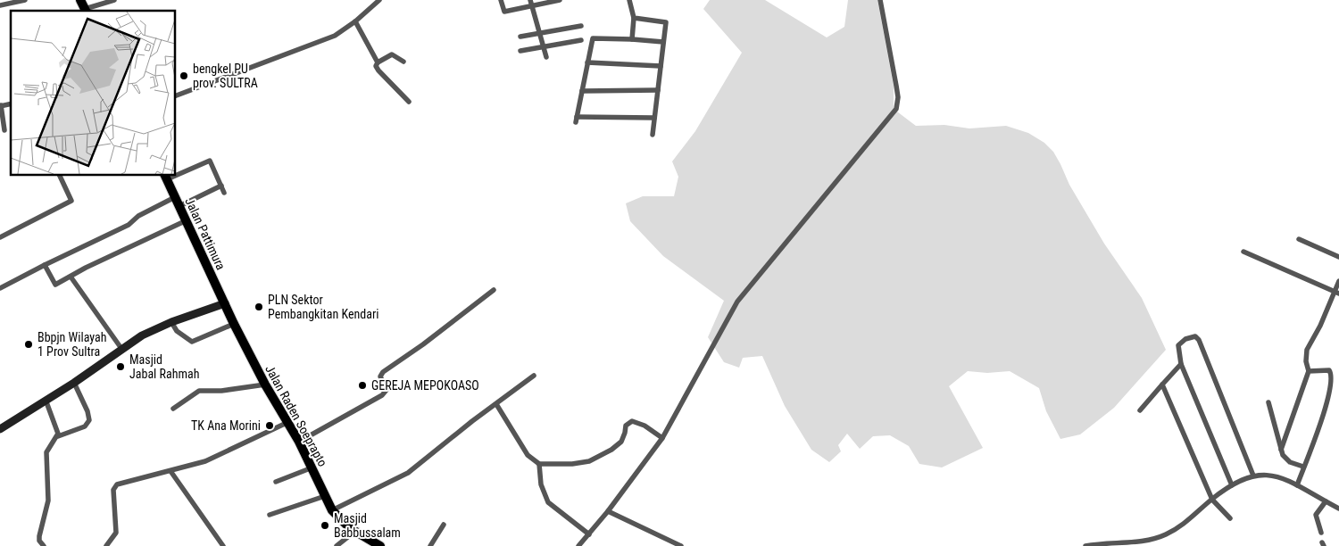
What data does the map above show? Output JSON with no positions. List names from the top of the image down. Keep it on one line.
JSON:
{"streets":{"highway":["Jalan Pattimura","Jalan Raden Soeprapto"]},"crossings":[["Jalan Pattimura","Jalan Raden Soeprapto"]],"places":["bengkel PU prov. SULTRA","PLN Sektor Pembangkitan Kendari","Bbpjn Wilayah 1 Prov Sultra","Masjid Jabal Rahmah","GEREJA MEPOKOASO","TK Ana Morini","Masjid Babbussalam"]}
